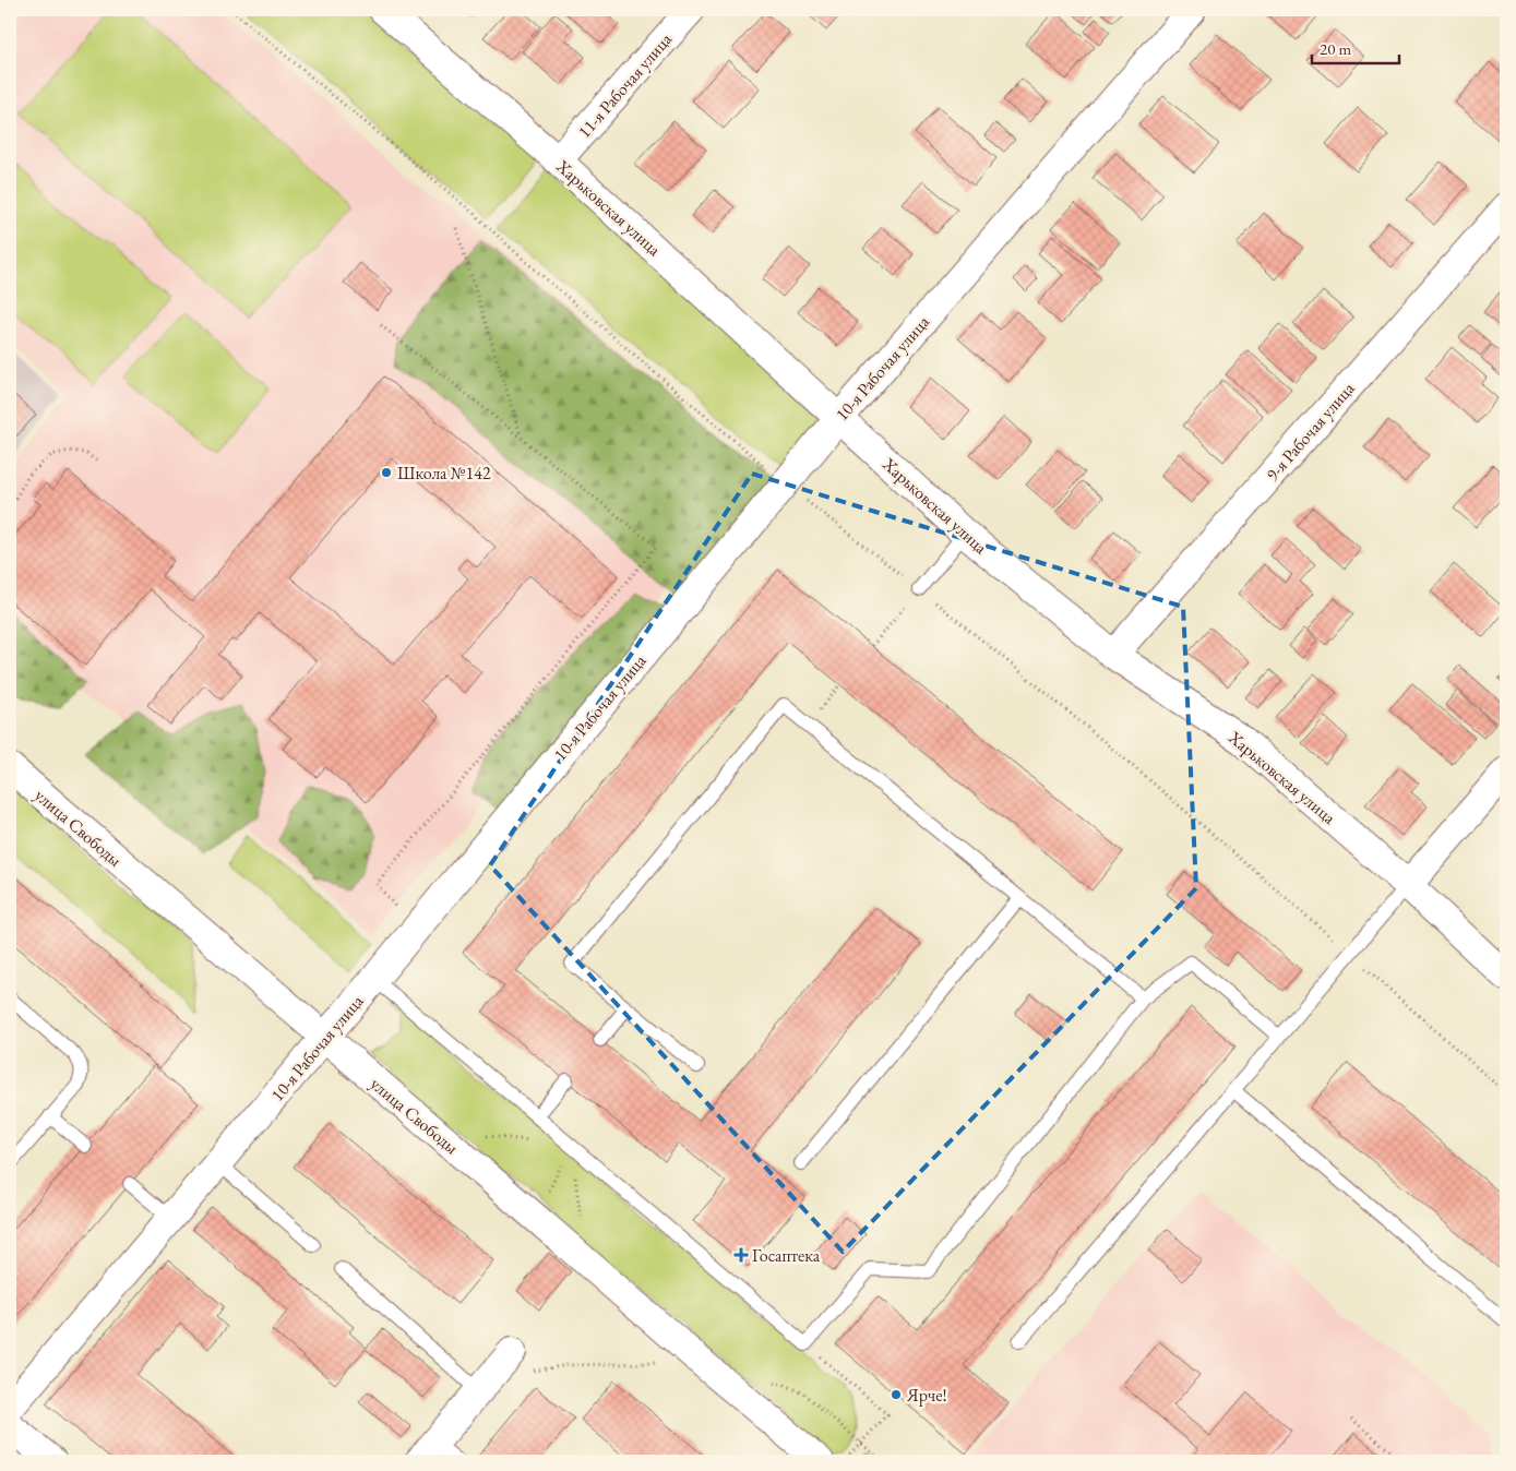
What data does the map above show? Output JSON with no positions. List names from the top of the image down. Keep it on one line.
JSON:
{"streets":{"street":["11-я Рабочая улица","Харьковская улица","10-я Рабочая улица","9-я Рабочая улица","улица Свободы"]},"crossings":[["11-я Рабочая улица","Харьковская улица"],["Харьковская улица","10-я Рабочая улица"],["Харьковская улица","9-я Рабочая улица"],["10-я Рабочая улица","улица Свободы"]],"places":{"other":["Школа №142","Ярче!"],"health":["Госаптека"]},"scale_bar":"20 m"}
